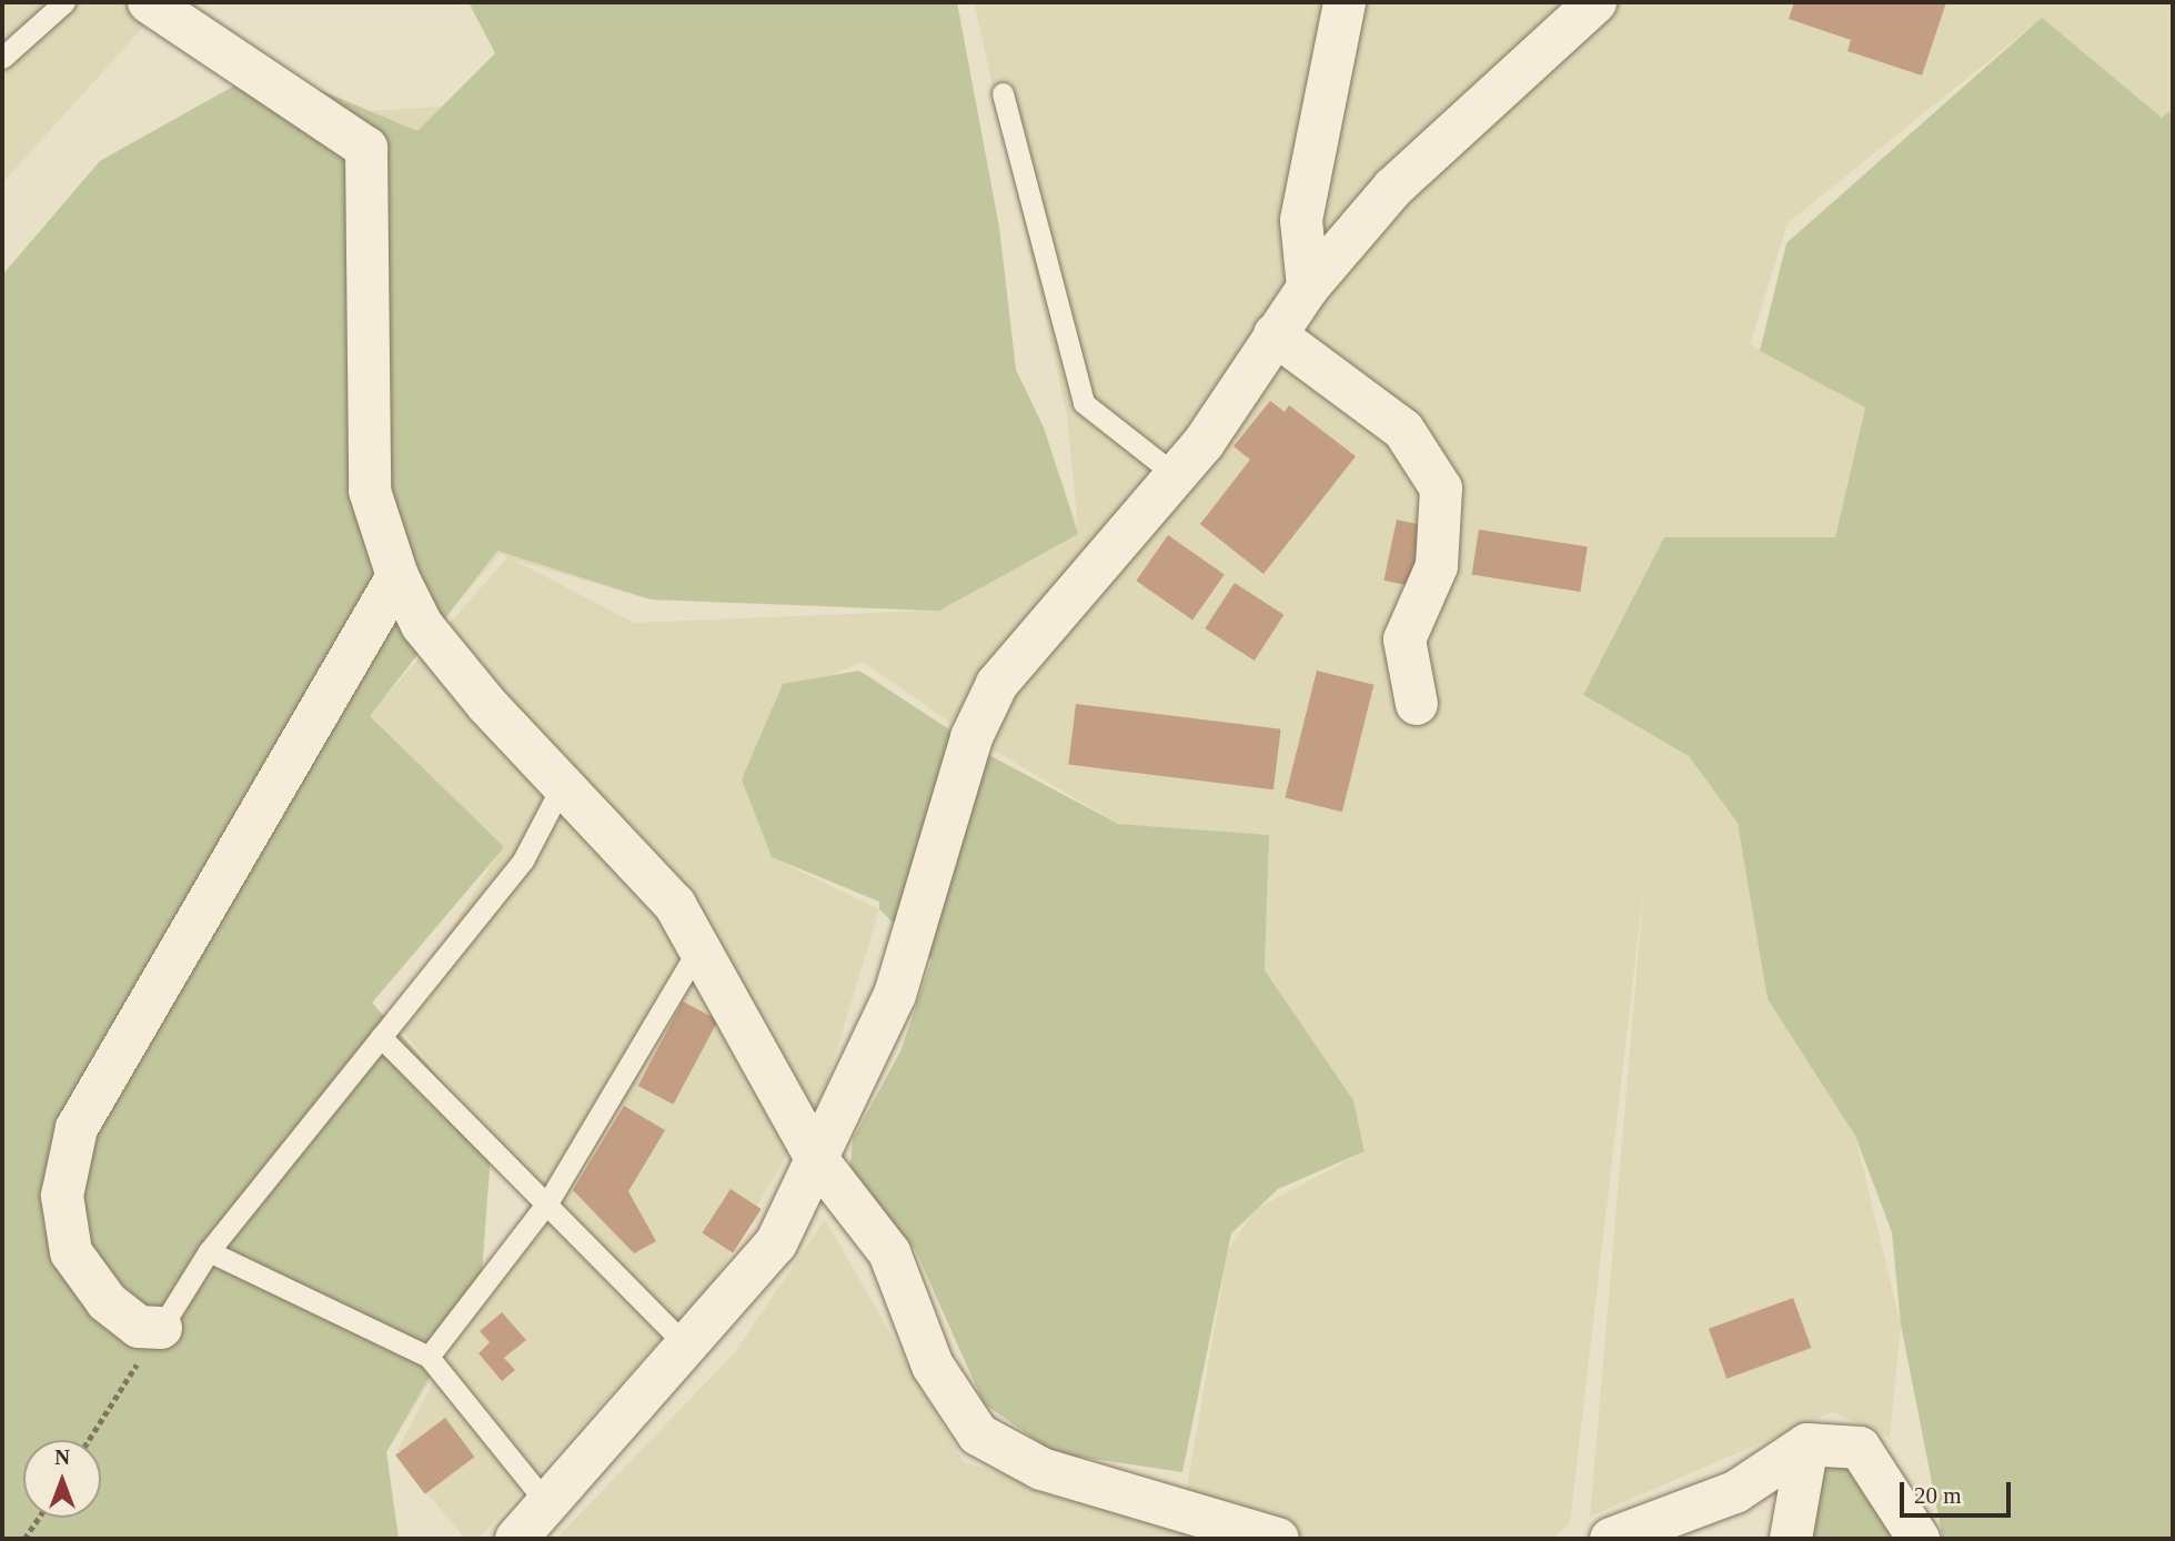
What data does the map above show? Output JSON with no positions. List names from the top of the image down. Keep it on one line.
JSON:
{"scale_bar":"20 m","north":"top"}
